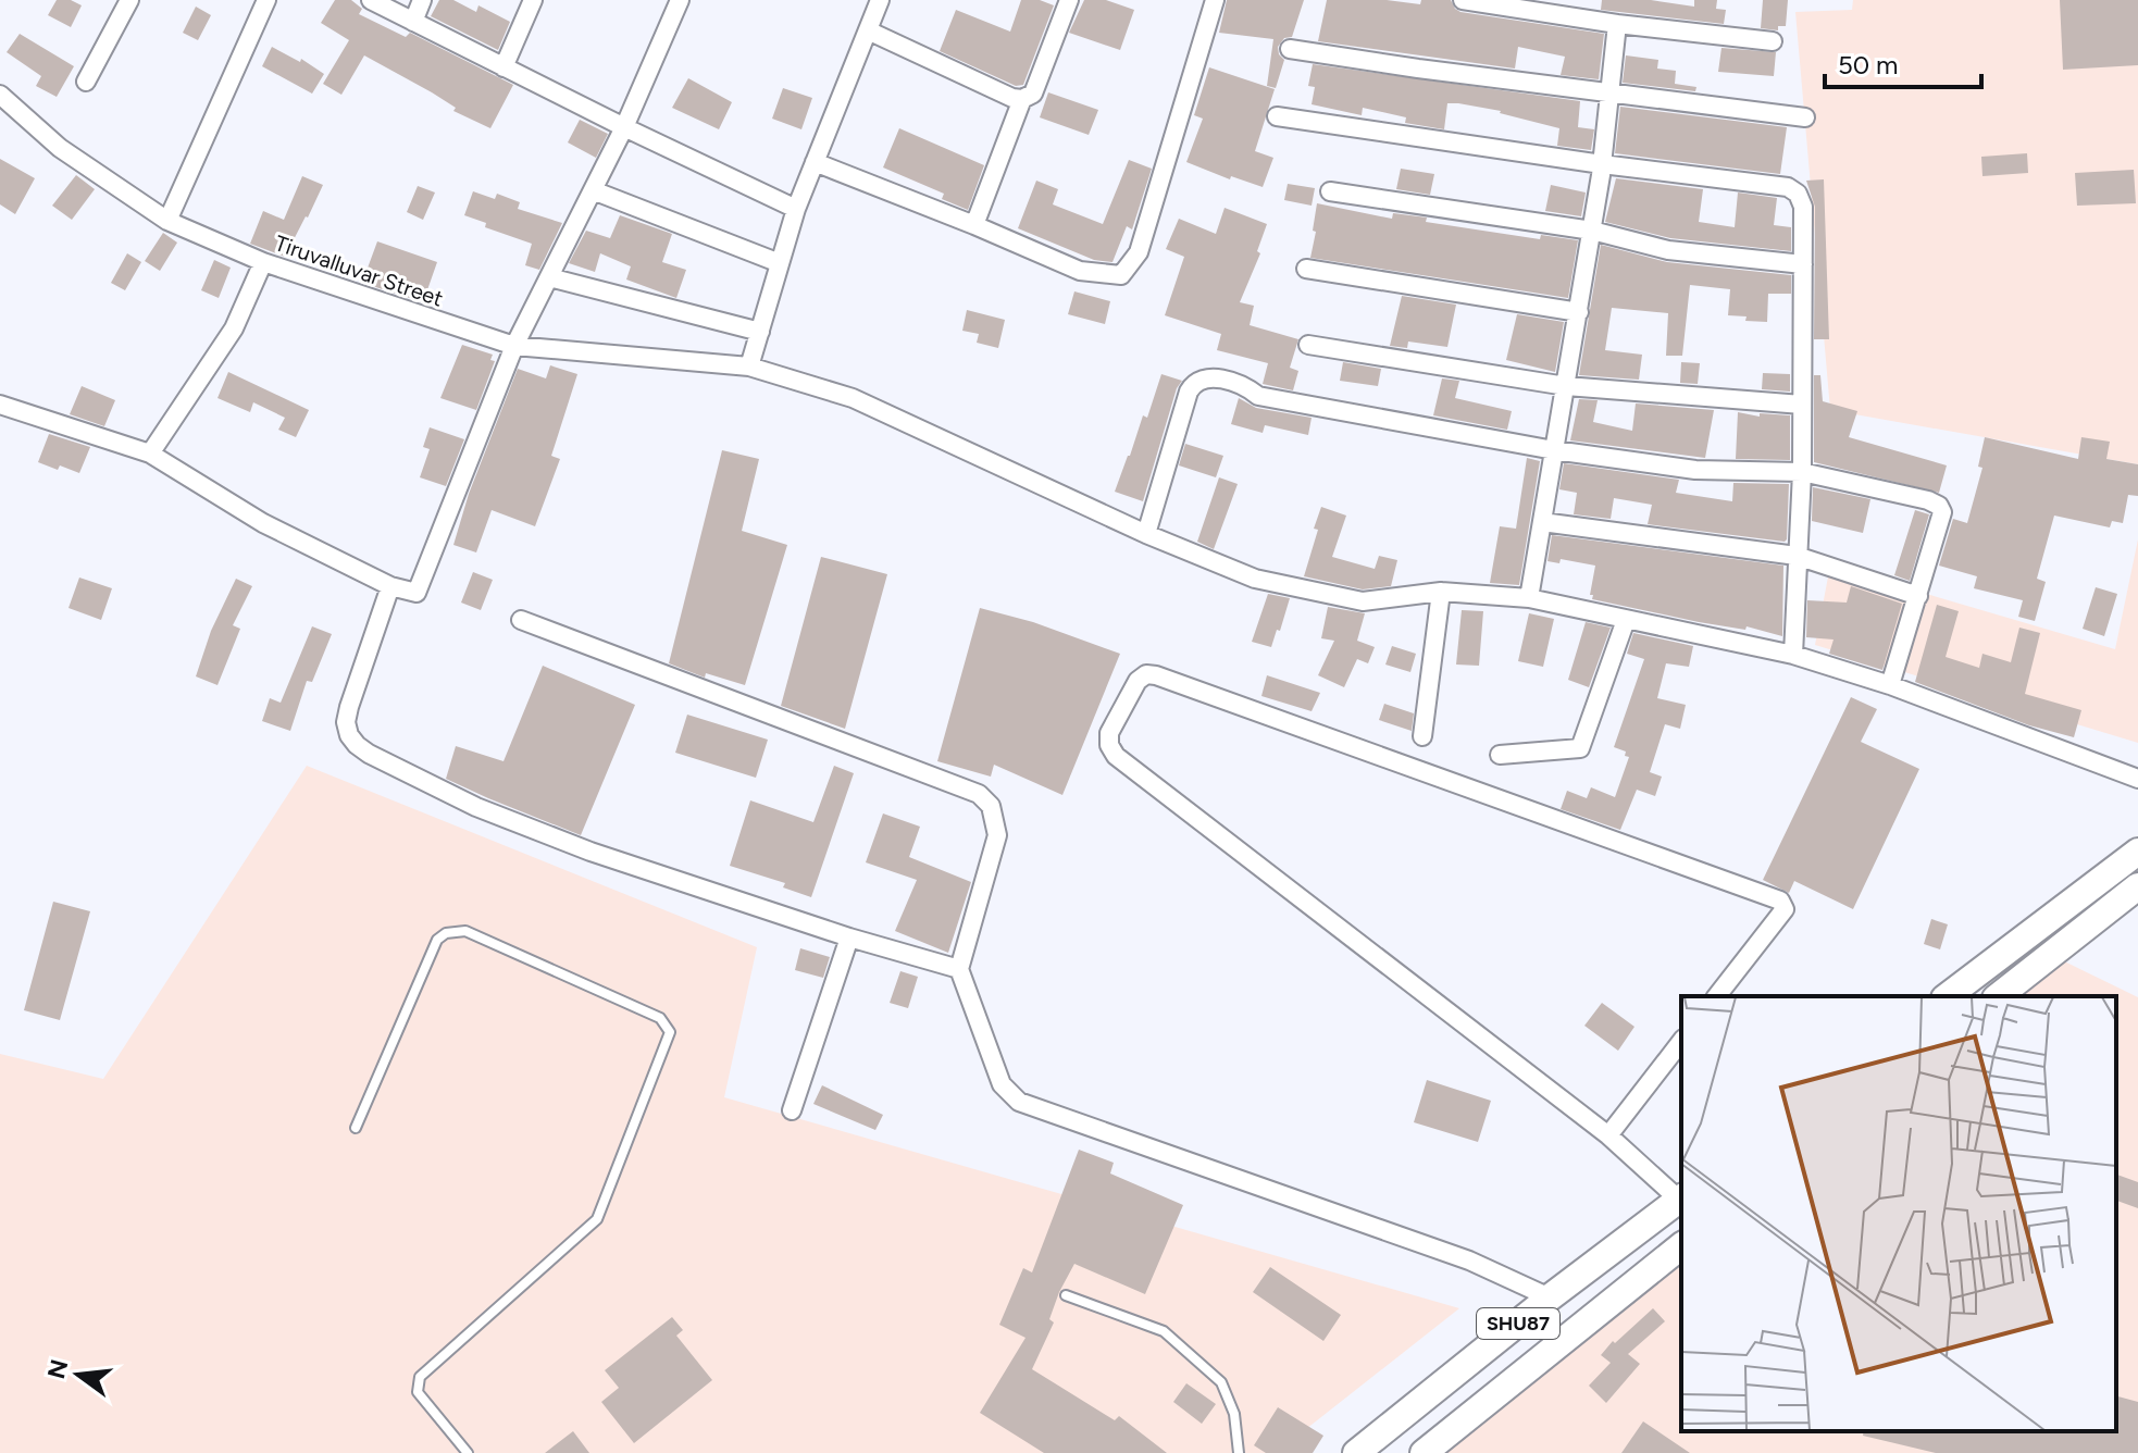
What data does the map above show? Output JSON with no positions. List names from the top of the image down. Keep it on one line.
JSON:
{"streets":{"main road":["SHU87"],"street":["Tiruvalluvar Street"]},"scale_bar":"50 m","north":"left"}
